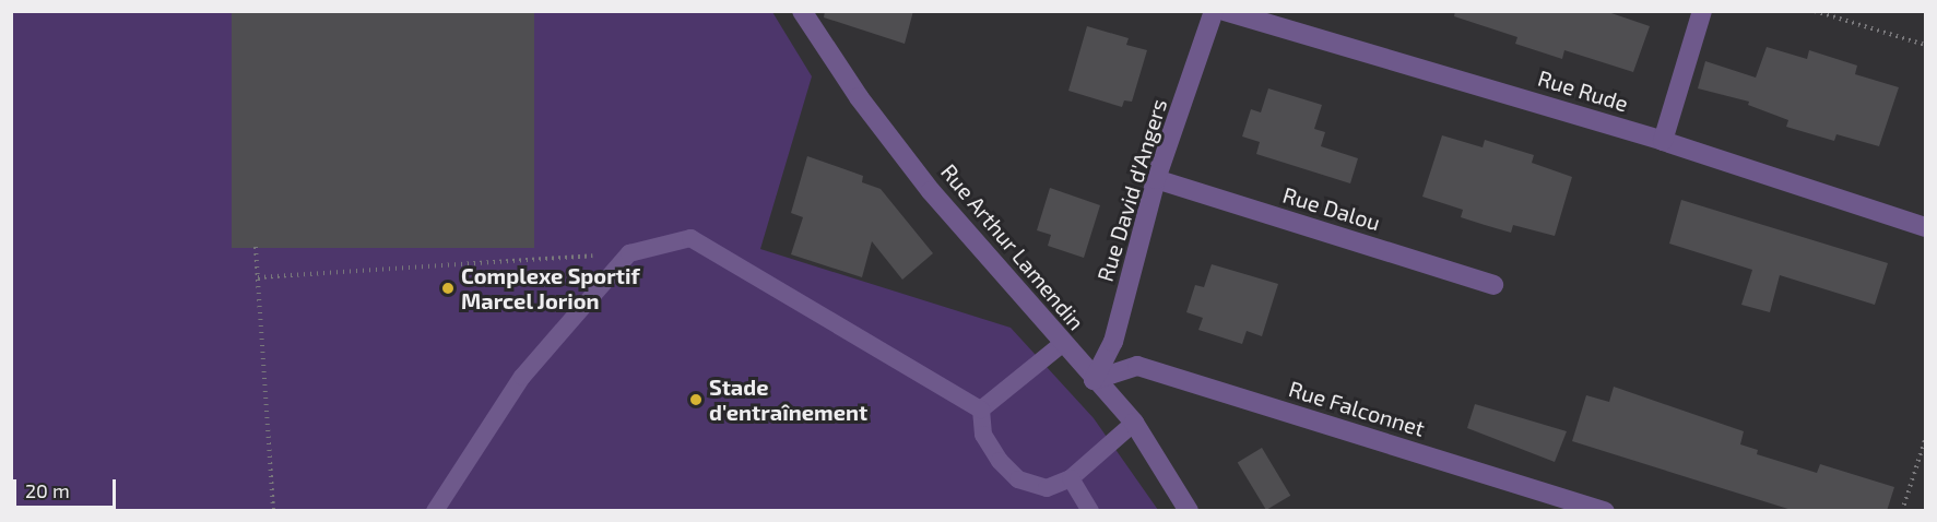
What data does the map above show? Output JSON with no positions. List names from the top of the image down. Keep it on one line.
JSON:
{"streets":{"street":["Rue Rude","Rue David d'Angers","Rue Dalou","Rue Arthur Lamendin","Rue Falconnet"]},"crossings":[["Rue David d'Angers","Rue Dalou"],["Rue David d'Angers","Rue Arthur Lamendin"],["Rue David d'Angers","Rue Falconnet"],["Rue Arthur Lamendin","Rue Falconnet"]],"places":["Complexe Sportif Marcel Jorion","Stade d'entraînement"],"scale_bar":"20 m"}
